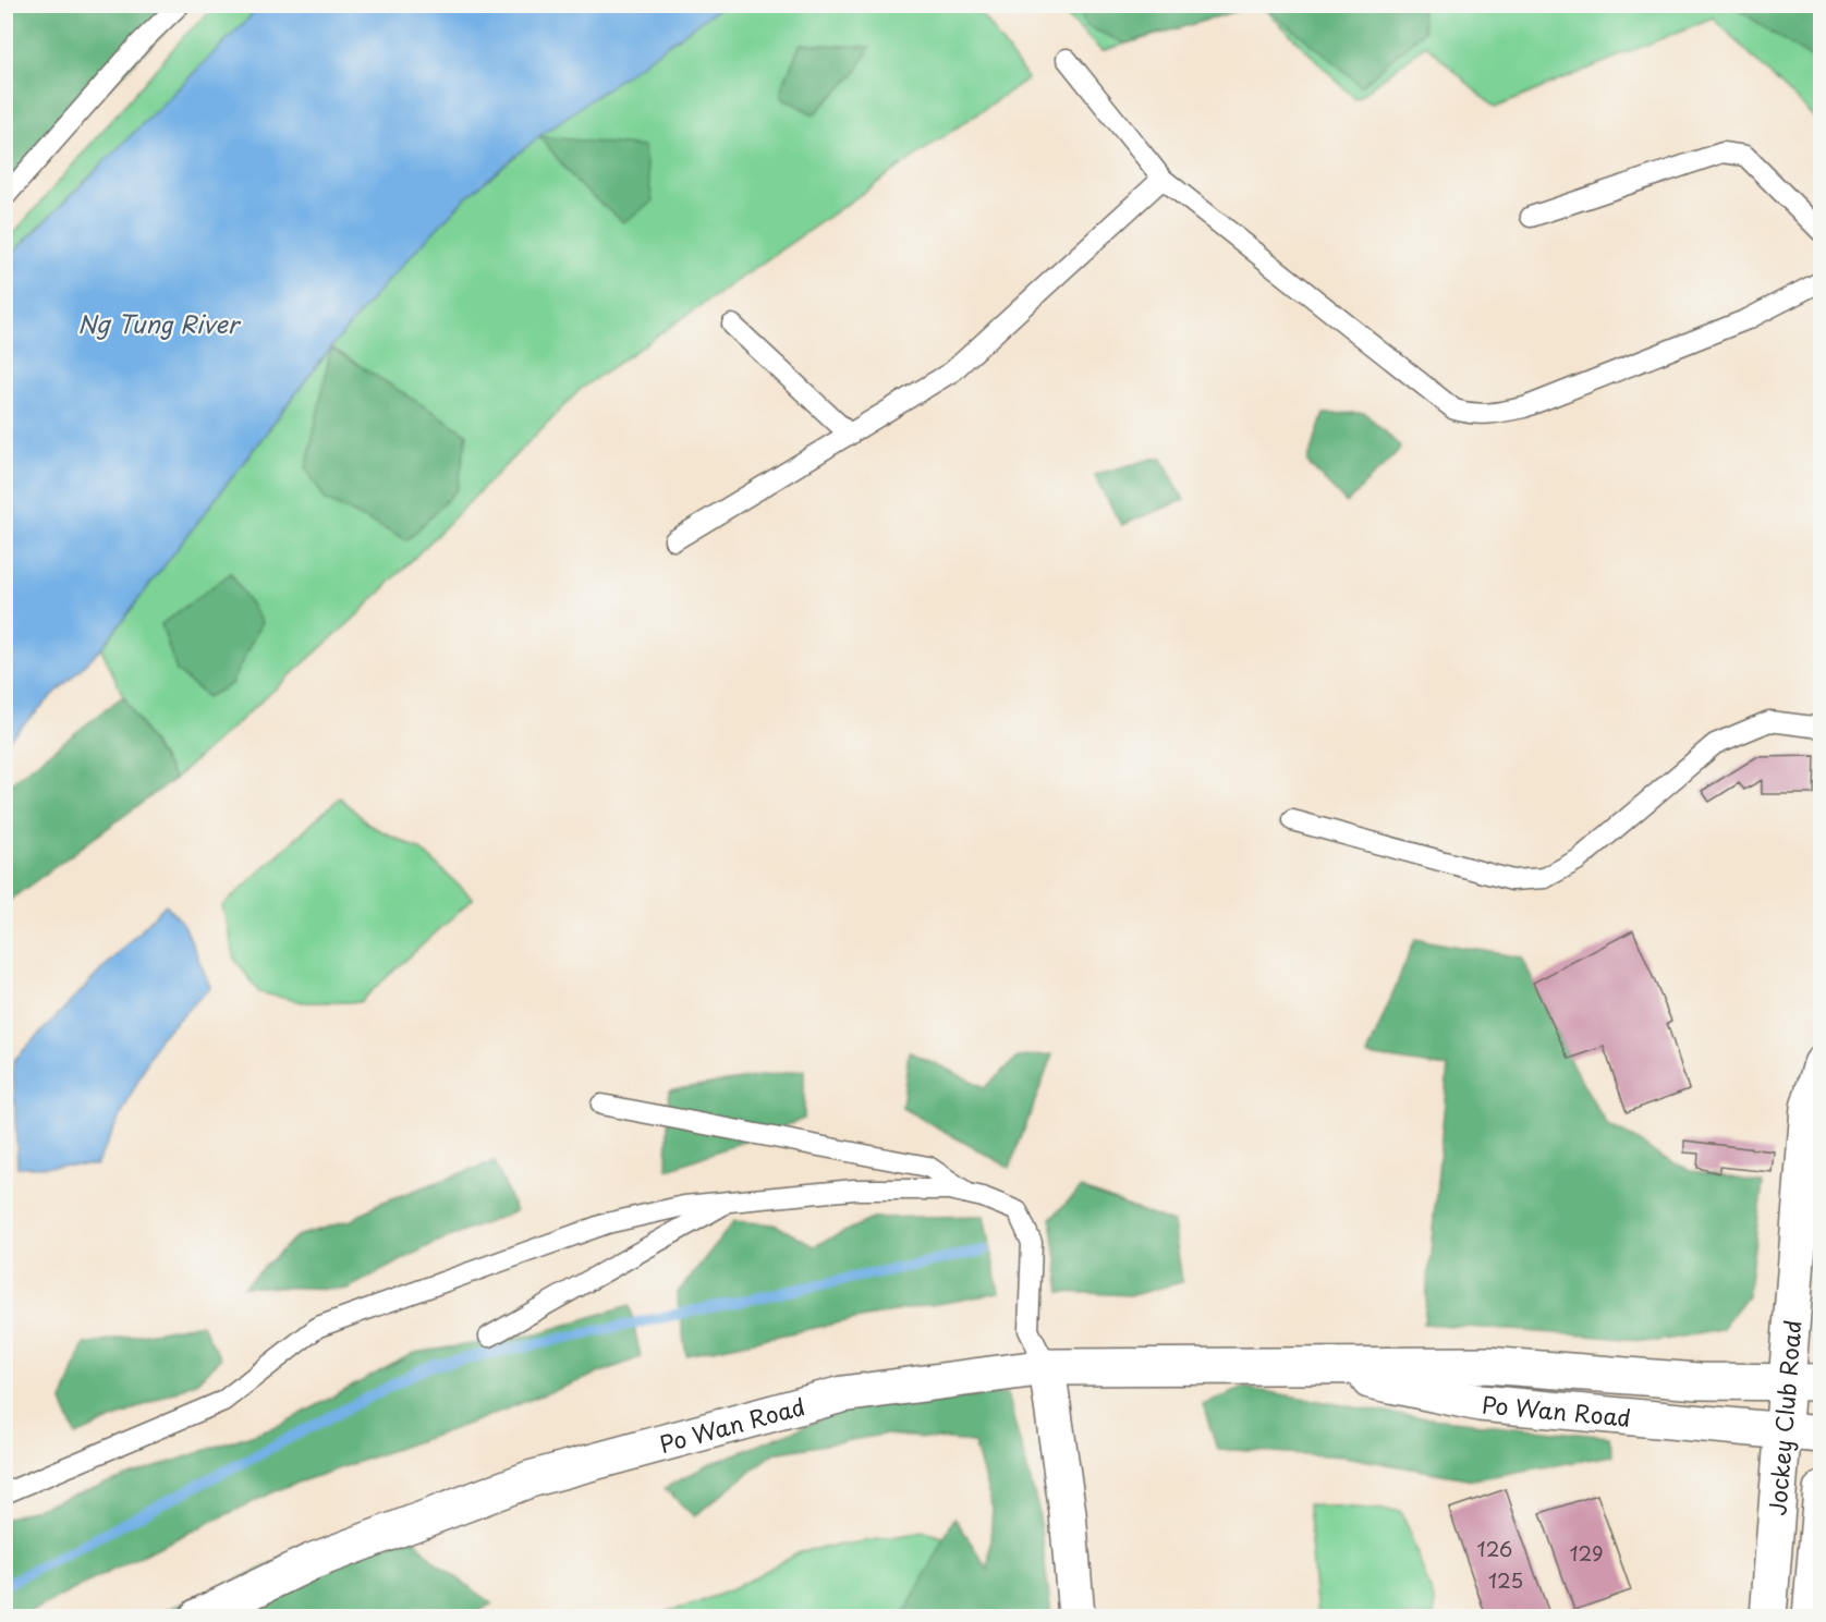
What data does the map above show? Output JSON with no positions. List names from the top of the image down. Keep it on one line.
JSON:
{"streets":{"street":["Po Wan Road","Jockey Club Road"]},"crossings":[["Po Wan Road","Jockey Club Road"]],"water":["Ng Tung River"],"house_numbers":["126","129","125"]}
